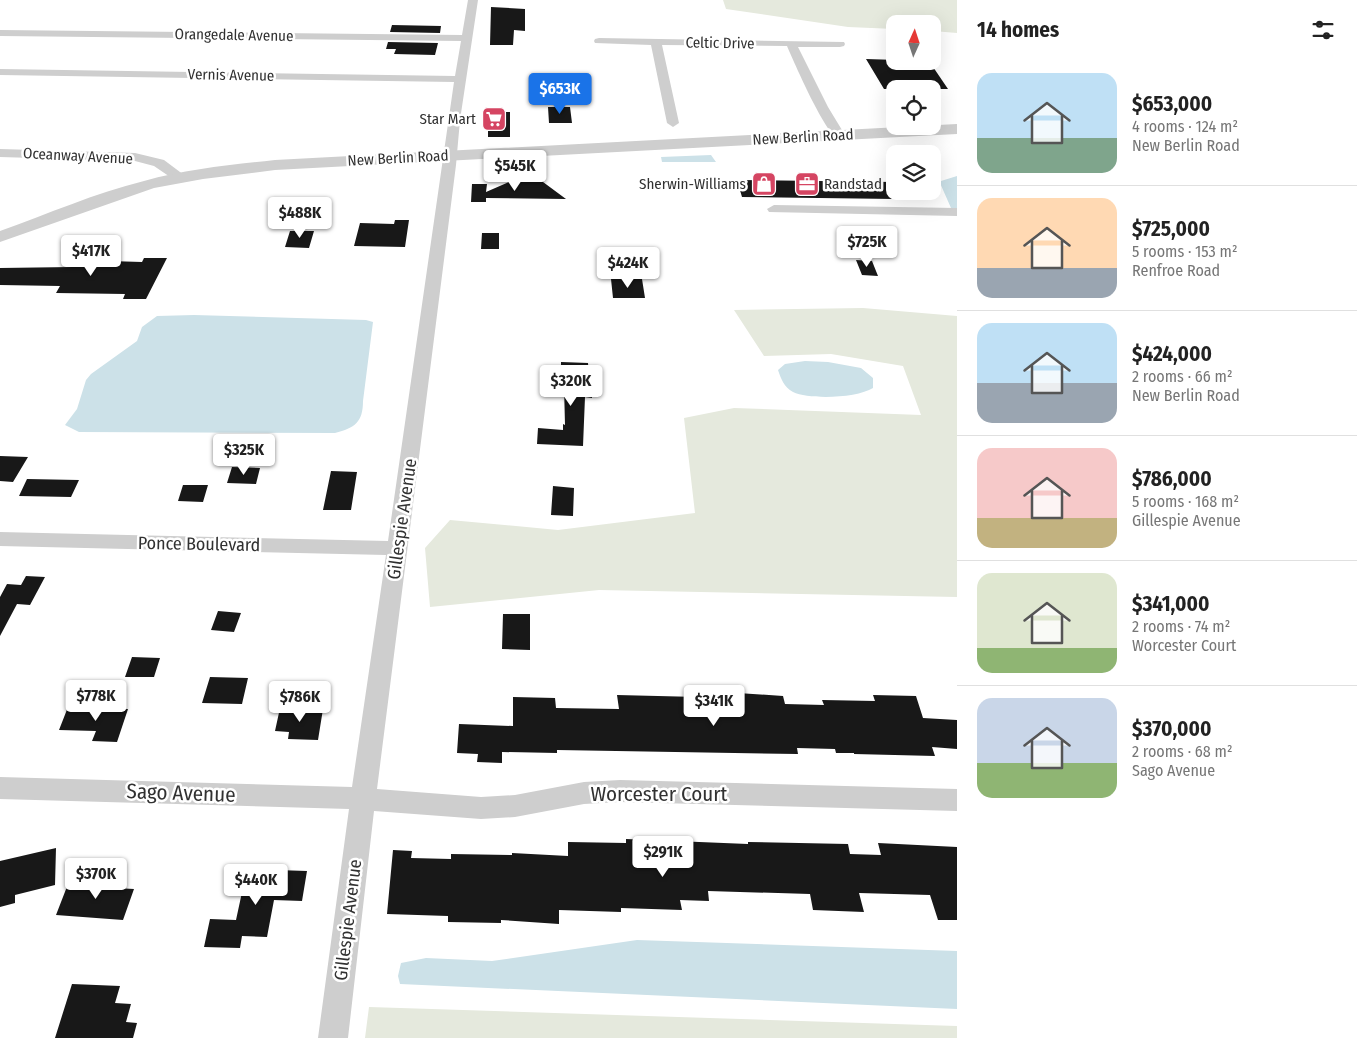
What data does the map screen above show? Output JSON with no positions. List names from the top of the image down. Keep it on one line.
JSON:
{"streets":{"street":["Orangedale Avenue","Celtic Drive","Vernis Avenue","New Berlin Road","Oceanway Avenue","Gillespie Avenue","Ponce Boulevard","Sago Avenue","Worcester Court"]},"crossings":[["Orangedale Avenue","Gillespie Avenue"],["Vernis Avenue","Gillespie Avenue"],["New Berlin Road","Oceanway Avenue"],["New Berlin Road","Gillespie Avenue"],["Gillespie Avenue","Ponce Boulevard"],["Gillespie Avenue","Sago Avenue"],["Gillespie Avenue","Worcester Court"],["Sago Avenue","Worcester Court"]],"places":{"supermarket":["Star Mart"],"shop":["Sherwin-Williams"],"office":["Randstad"]},"north":"top","page":{"heading":"14 homes","list":[{"name":"$653,000","note":"4 rooms · 124 m² · New Berlin Road"},{"name":"$725,000","note":"5 rooms · 153 m² · Renfroe Road"},{"name":"$424,000","note":"2 rooms · 66 m² · New Berlin Road"},{"name":"$786,000","note":"5 rooms · 168 m² · Gillespie Avenue"},{"name":"$341,000","note":"2 rooms · 74 m² · Worcester Court"},{"name":"$370,000","note":"2 rooms · 68 m² · Sago Avenue"}],"price":["$653K","$545K","$488K","$725K","$417K","$424K","$320K","$325K","$778K","$786K","$341K","$291K","$370K","$440K"]}}
